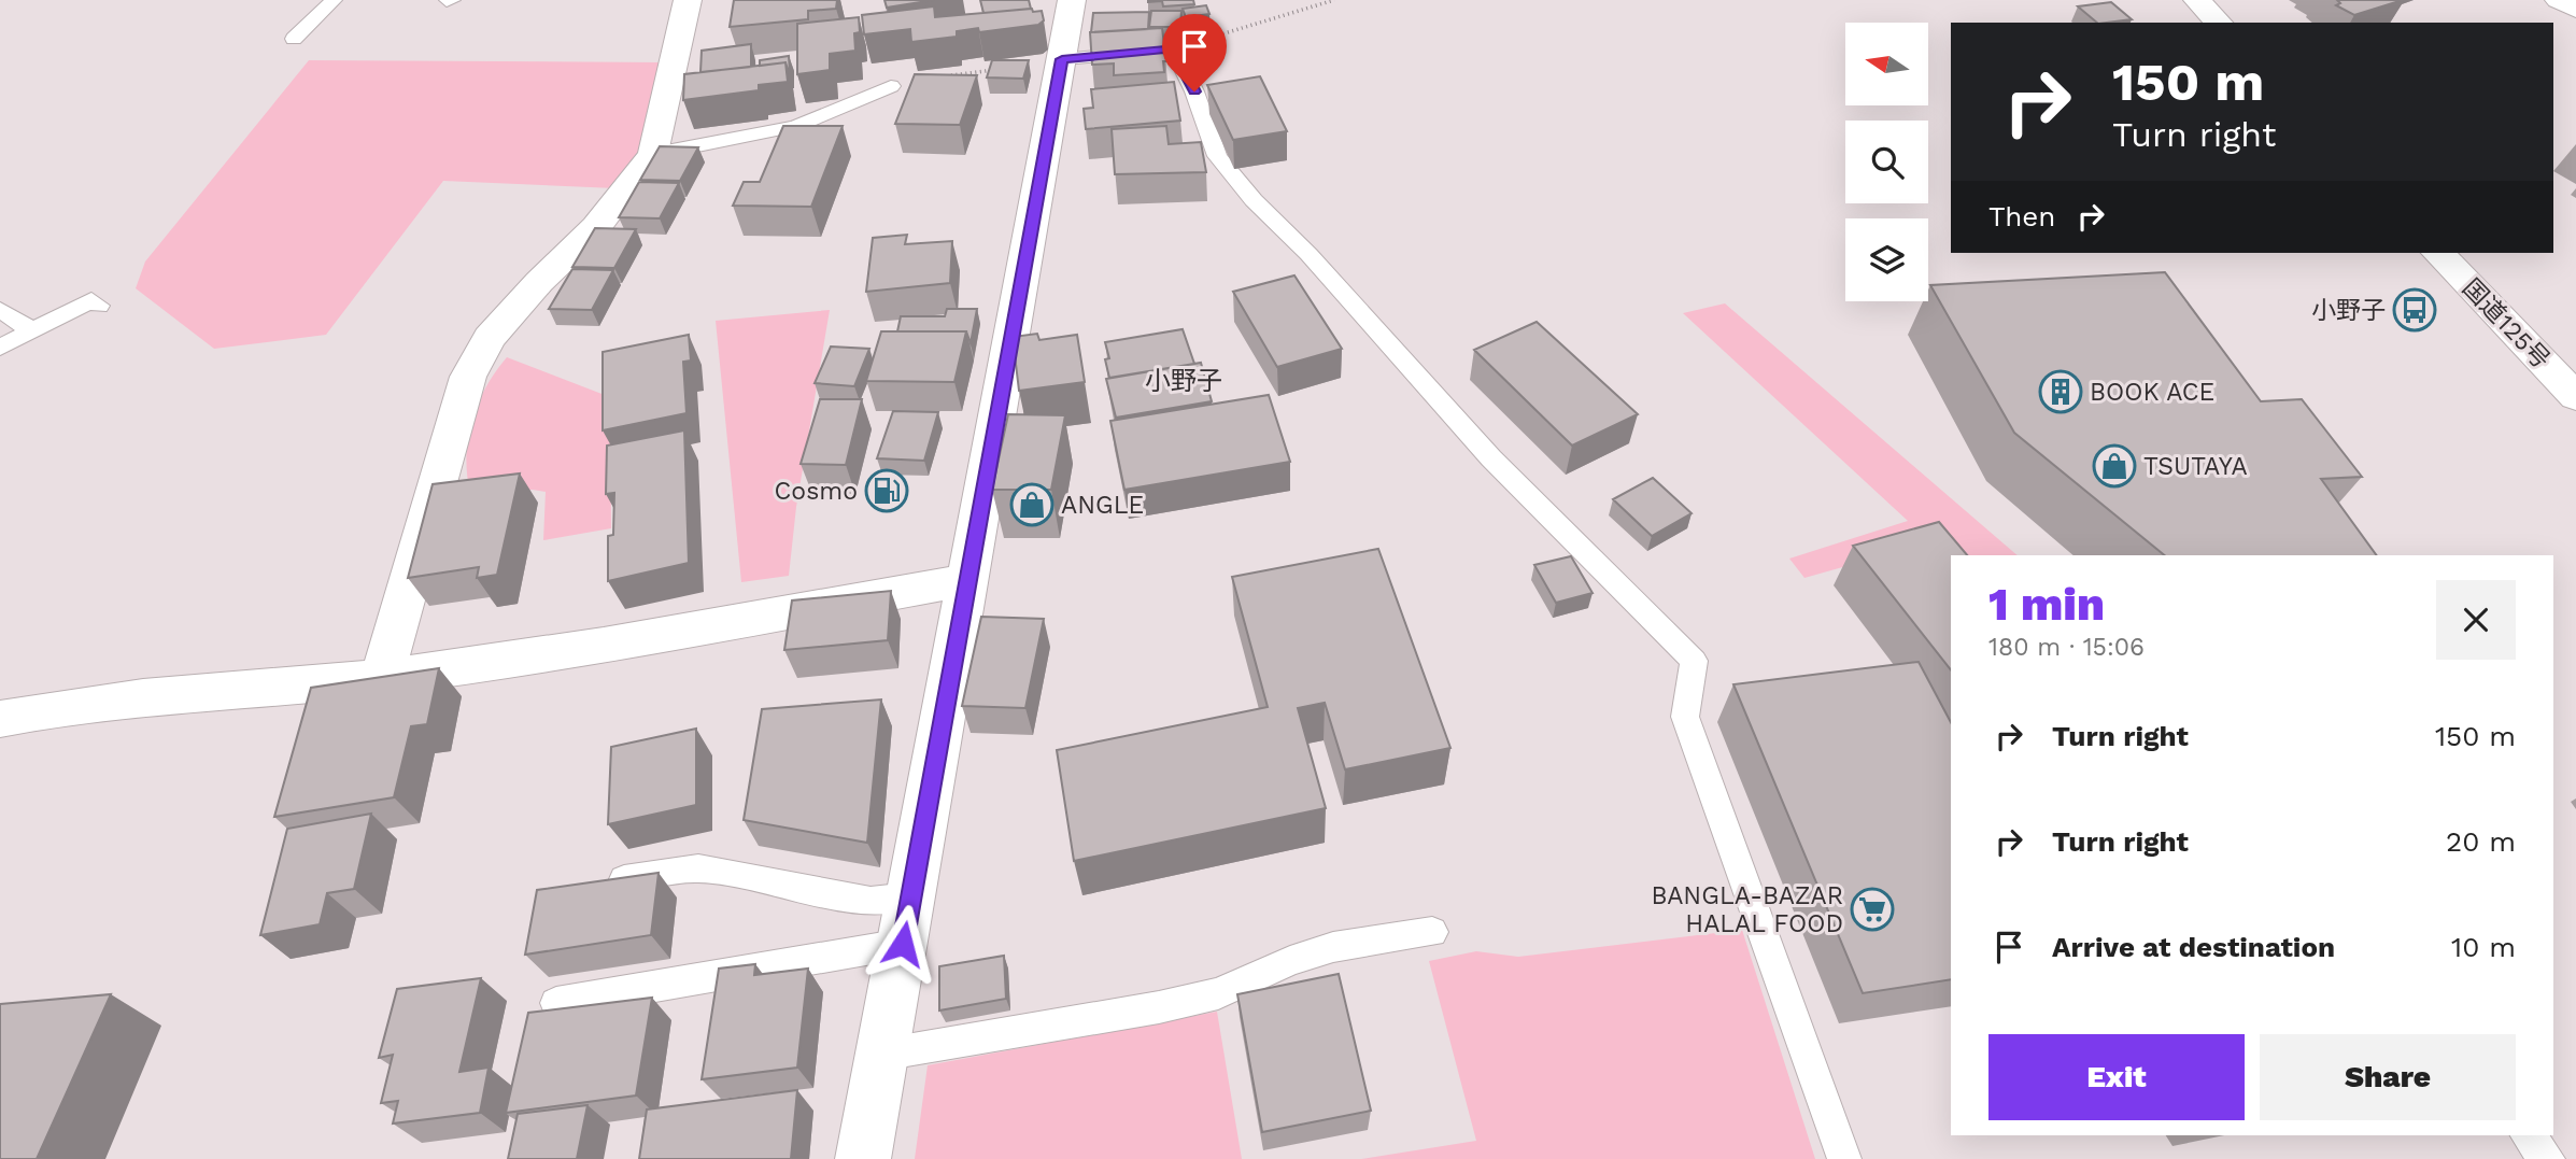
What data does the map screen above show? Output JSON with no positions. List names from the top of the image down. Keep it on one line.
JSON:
{"streets":{"main road":["国道125号"]},"districts":["小野子"],"places":{"bus stop":["小野子"],"building":["BOOK ACE"],"shop":["TSUTAYA","ANGLE"],"fuel station":["Cosmo"],"supermarket":["BANGLA-BAZAR HALAL FOOD"]},"north":"left","page":{"turn":["150 m","Turn right"],"then":"Then","heading":["1 min","180 m · 15:06"],"list":[{"name":"Turn right","value":"150 m"},{"name":"Turn right","value":"20 m"},{"name":"Arrive at destination","value":"10 m"}],"buttons":["Exit","Share"]}}
